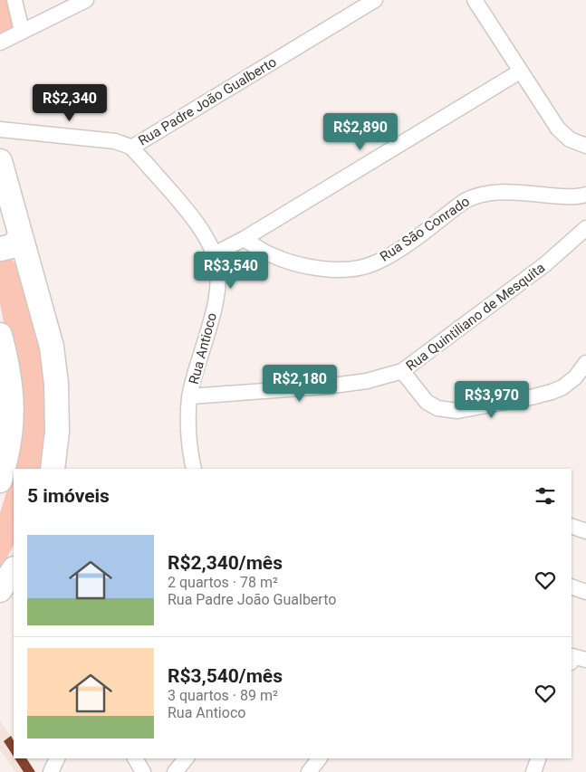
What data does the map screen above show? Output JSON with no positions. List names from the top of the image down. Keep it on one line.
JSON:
{"streets":{"street":["Rua Padre João Gualberto","Rua São Conrado","Rua Quintiliano de Mesquita","Rua Antioco"]},"crossings":[["Rua Padre João Gualberto","Rua Antioco"]],"page":{"price":["R$2,340","R$2,890","R$3,540","R$2,180","R$3,970"],"heading":"5 imóveis","list":[{"name":"R$2,340/mês","note":"2 quartos · 78 m² · Rua Padre João Gualberto"},{"name":"R$3,540/mês","note":"3 quartos · 89 m² · Rua Antioco"}]}}
